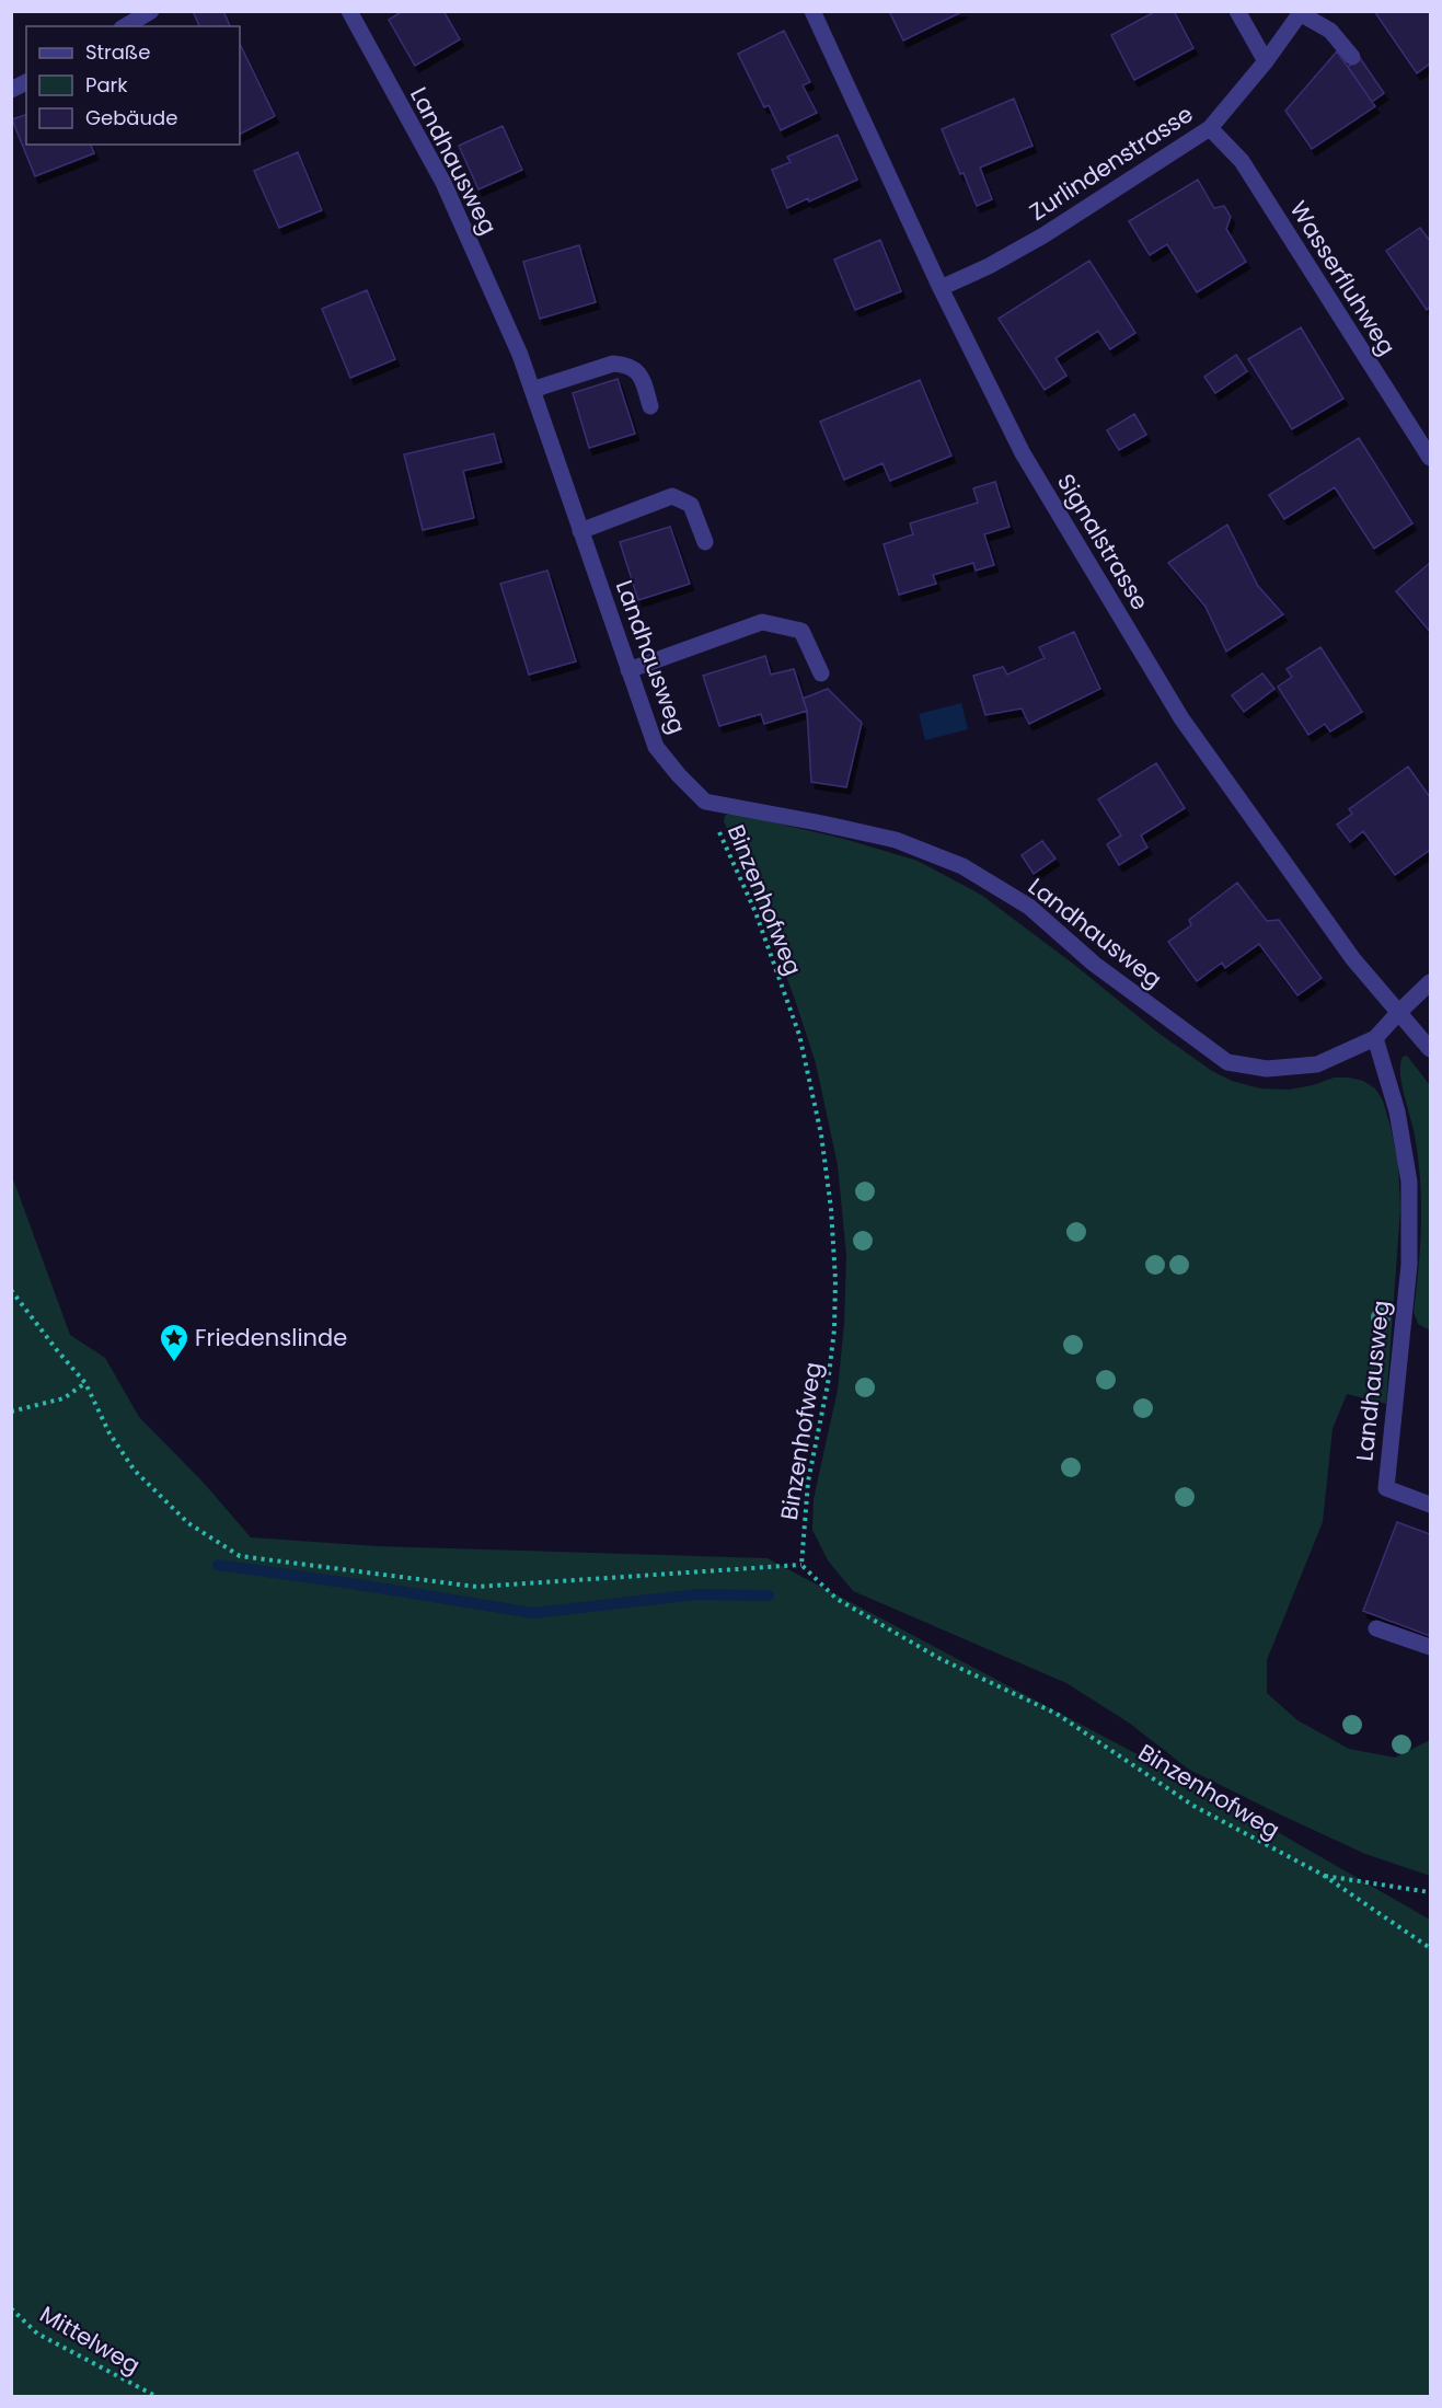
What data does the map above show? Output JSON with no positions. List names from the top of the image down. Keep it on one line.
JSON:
{"streets":{"street":["Landhausweg","Zurlindenstrasse","Wasserfluhweg","Signalstrasse"],"path":["Binzenhofweg","Mittelweg"]},"crossings":[["Landhausweg","Signalstrasse"],["Landhausweg","Binzenhofweg"],["Zurlindenstrasse","Wasserfluhweg"],["Zurlindenstrasse","Signalstrasse"]],"places":{"place":["Friedenslinde"]},"legend":["Straße","Park","Gebäude"]}
